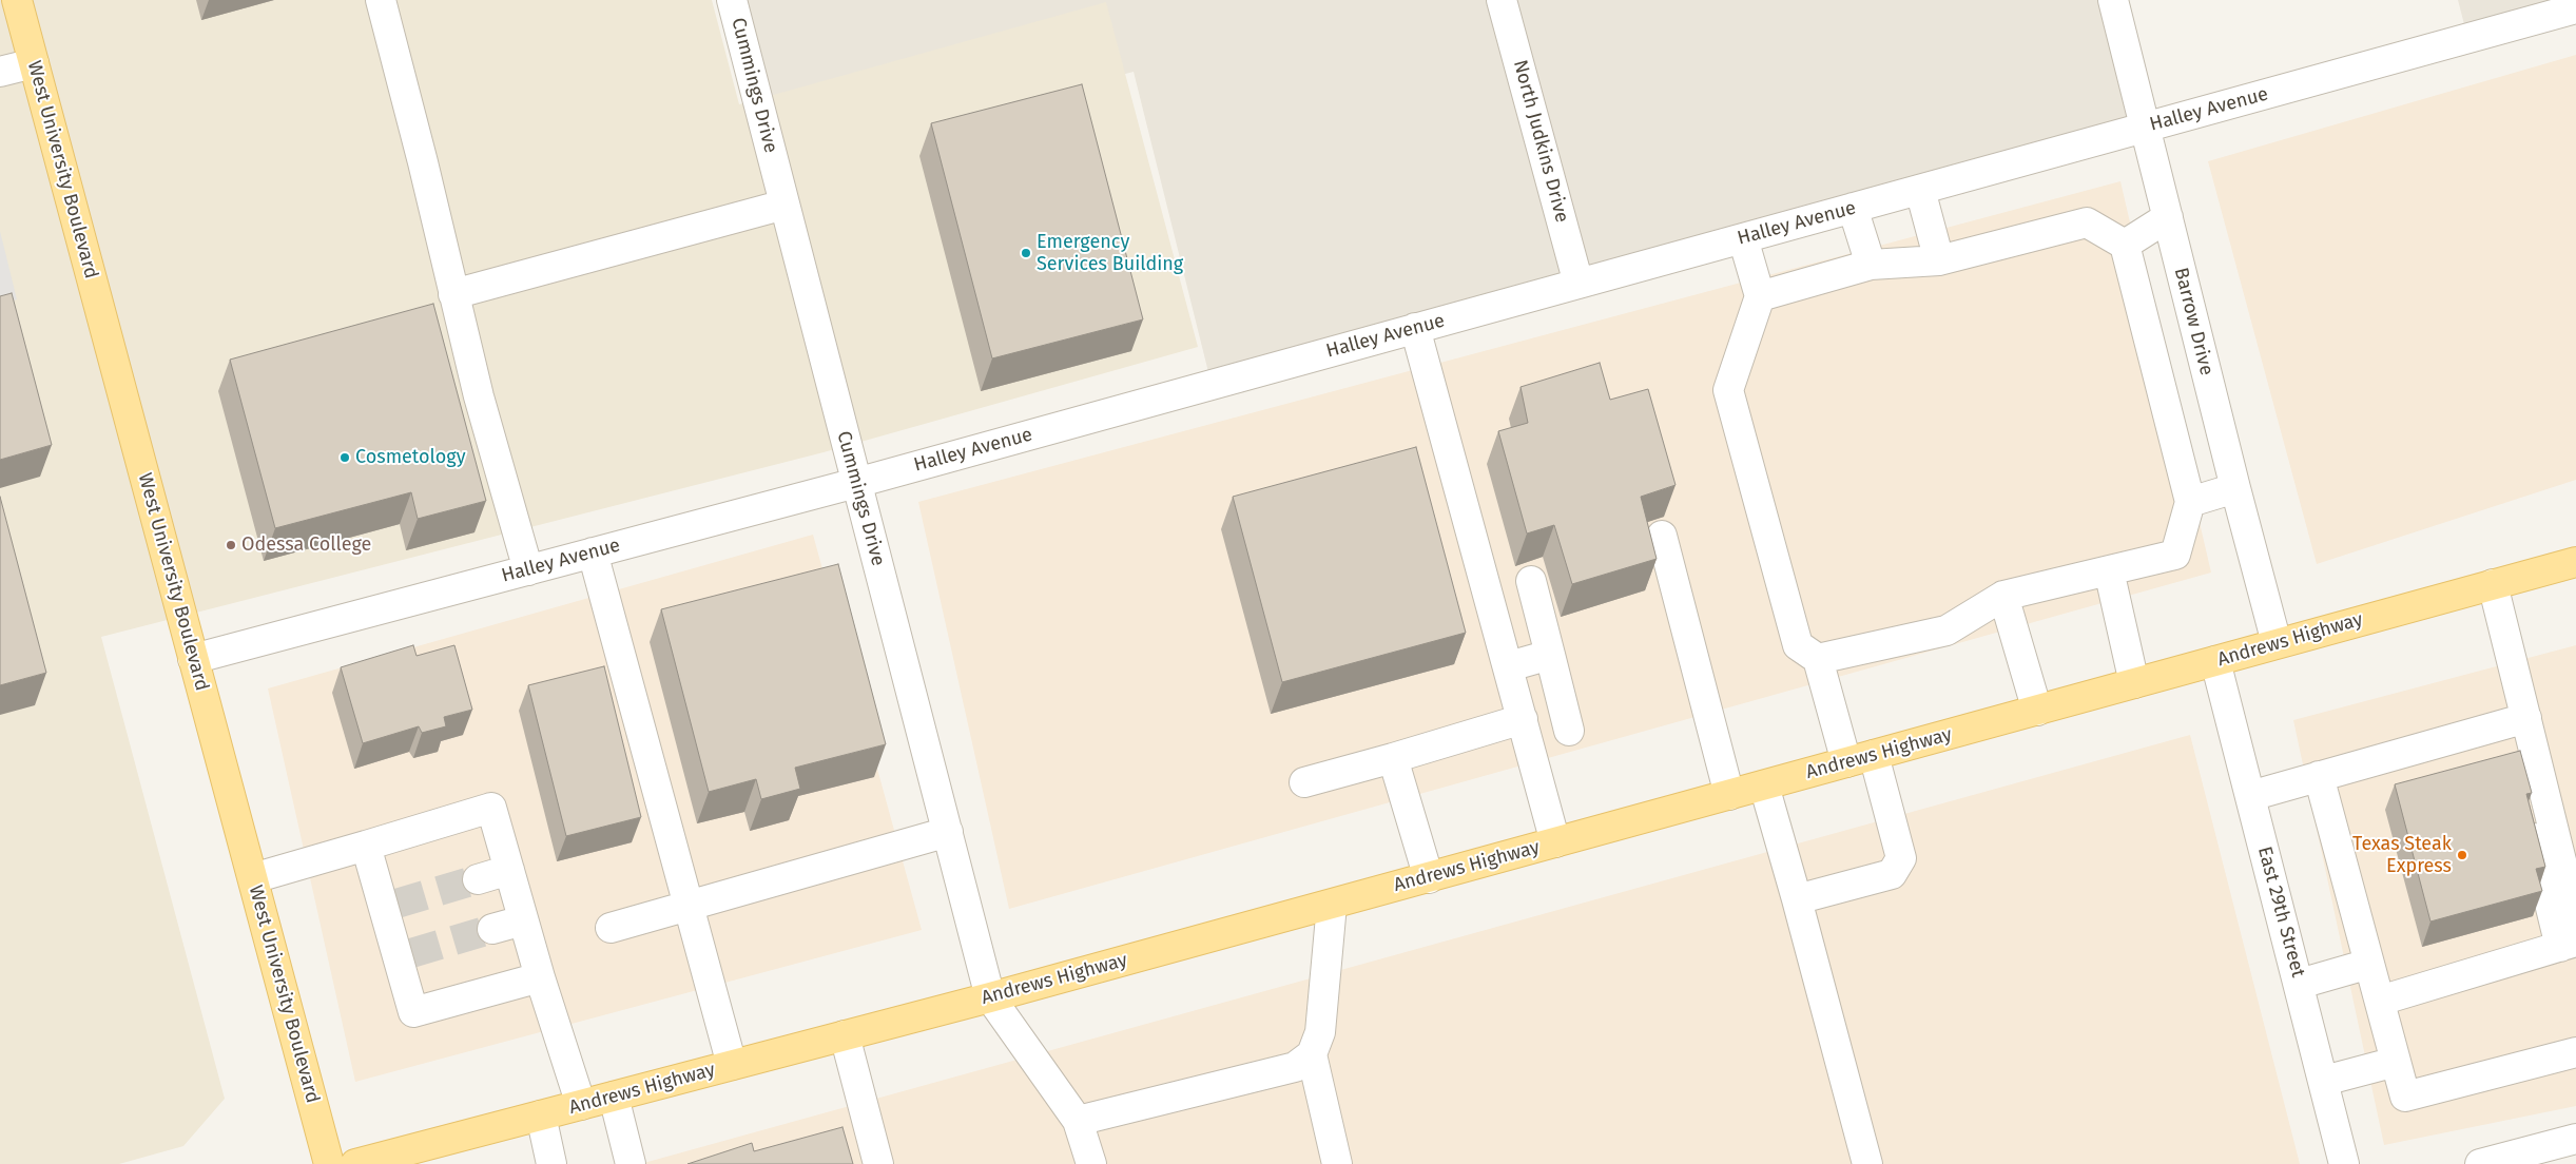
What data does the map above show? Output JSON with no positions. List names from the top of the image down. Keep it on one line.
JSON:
{"streets":{"main road":["West University Boulevard","Andrews Highway"],"street":["Cummings Drive","Halley Avenue","North Judkins Drive","Barrow Drive","East 29th Street"]},"crossings":[["Cummings Drive","Halley Avenue"],["Cummings Drive","Andrews Highway"],["Halley Avenue","North Judkins Drive"],["Halley Avenue","West University Boulevard"],["Halley Avenue","Barrow Drive"],["Barrow Drive","Andrews Highway"],["Andrews Highway","East 29th Street"]],"places":["Emergency Services Building","Cosmetology","Odessa College","Texas Steak Express"]}
